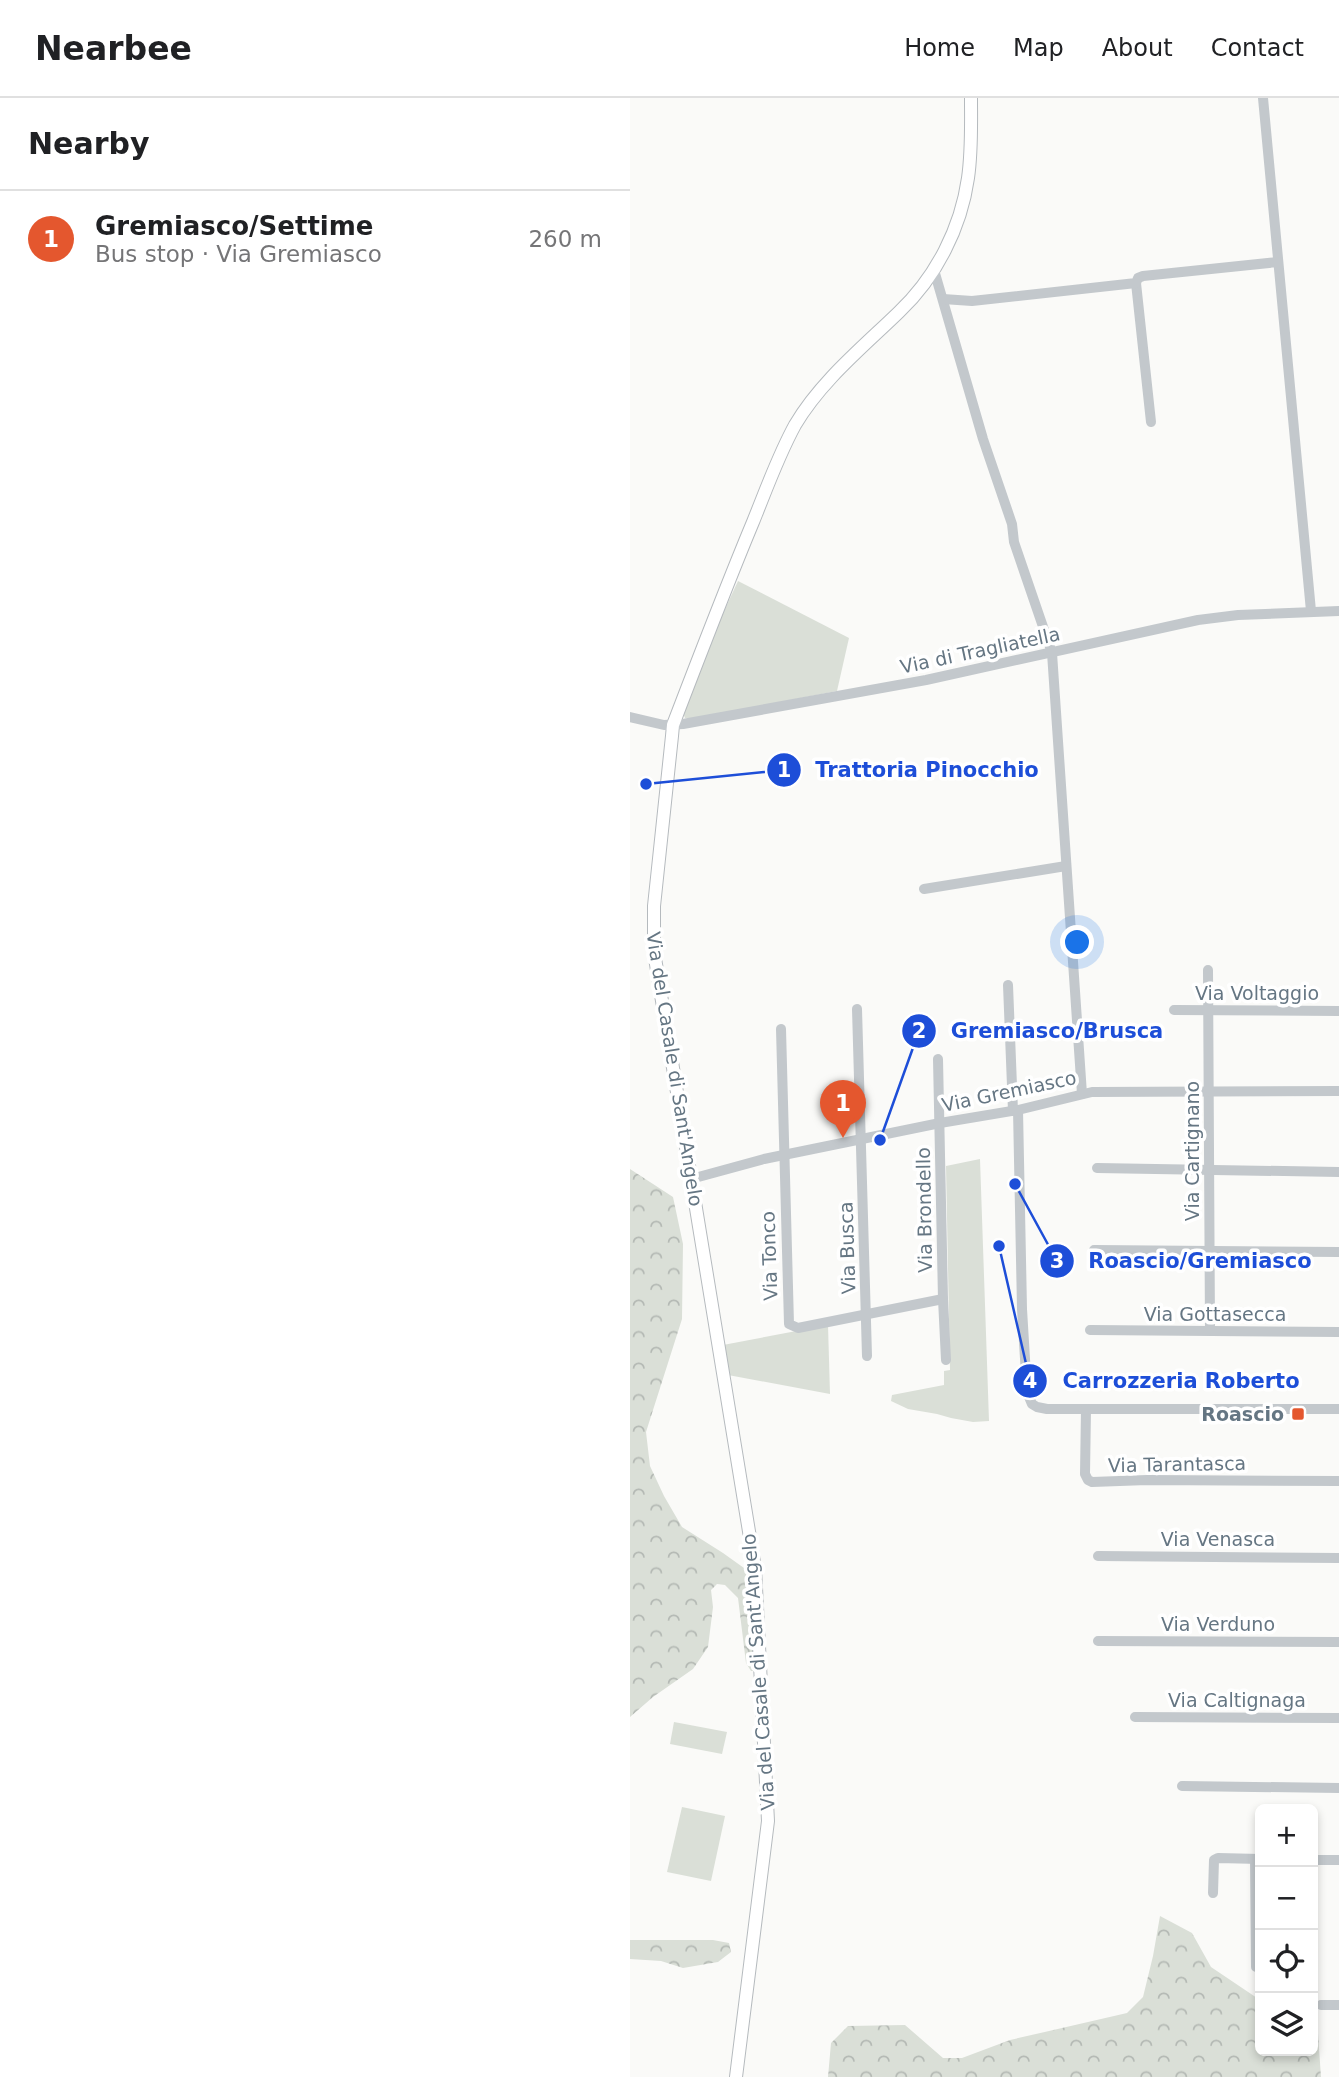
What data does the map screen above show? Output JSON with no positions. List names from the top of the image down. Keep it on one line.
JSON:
{"streets":{"main road":["Via del Casale di Sant'Angelo"],"street":["Via di Tragliatella","Via Voltaggio","Via Gremiasco","Via Cartignano","Via Brondello","Via Busca","Via Tonco","Via Gottasecca","Via Tarantasca","Via Venasca","Via Verduno","Via Caltignaga"]},"crossings":[["Via di Tragliatella","Via del Casale di Sant'Angelo"],["Via Voltaggio","Via Cartignano"],["Via del Casale di Sant'Angelo","Via Gremiasco"],["Via Gremiasco","Via Cartignano"],["Via Gremiasco","Via Brondello"],["Via Gremiasco","Via Busca"],["Via Gremiasco","Via Tonco"],["Via Cartignano","Via Gottasecca"],["Via Brondello","Via Tonco"],["Via Busca","Via Tonco"]],"places":{"other":["Trattoria Pinocchio","Gremiasco/Brusca","Roascio/Gremiasco","Carrozzeria Roberto"],"transit":["Roascio"]},"page":{"header":"Nearbee","nav":["Home","Map","About","Contact"],"heading":"Nearby","list":[{"mark":"1","name":"Gremiasco/Settime","note":"Bus stop · Via Gremiasco","value":"260 m"}],"pins":"1","map_buttons":["+","−"]}}
